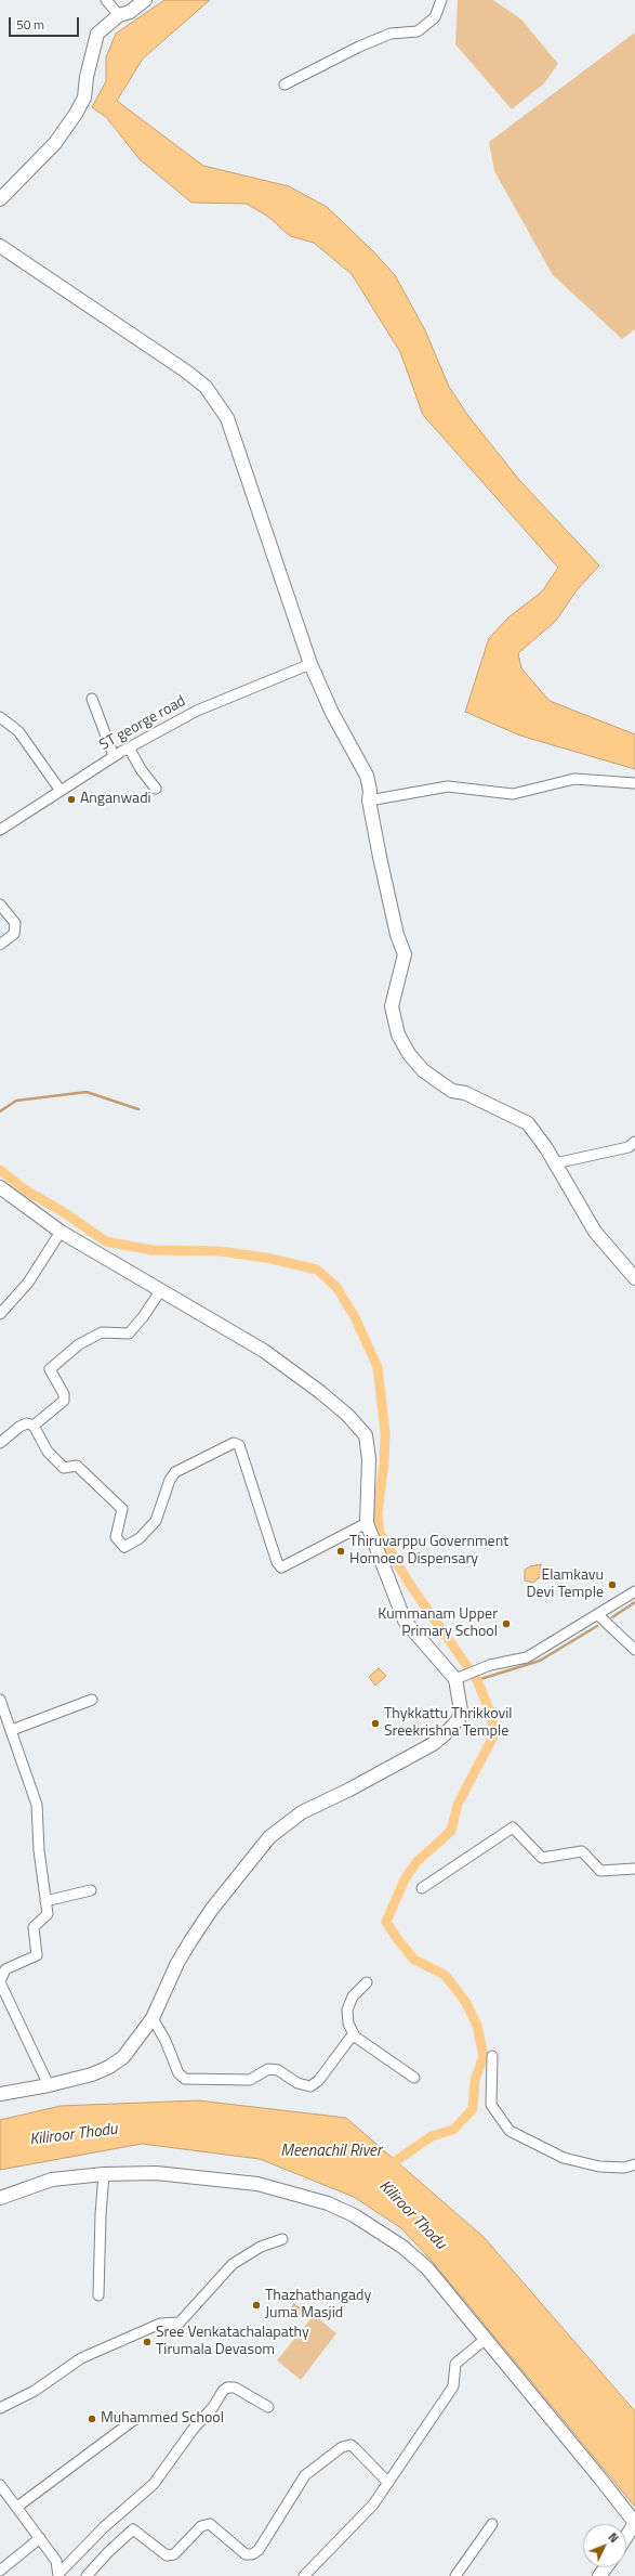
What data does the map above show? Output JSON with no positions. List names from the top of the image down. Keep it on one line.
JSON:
{"streets":{"street":["ST george road"]},"water":["Kiliroor Thodu","Meenachil River"],"places":["Anganwadi","Thiruvarppu Government Homoeo Dispensary","Elamkavu Devi Temple","Kummanam Upper Primary School","Thykkattu Thrikkovil Sreekrishna Temple","Thazhathangady Juma Masjid","Sree Venkatachalapathy Tirumala Devasom","Muhammed School"],"scale_bar":"50 m","north":"top right"}
